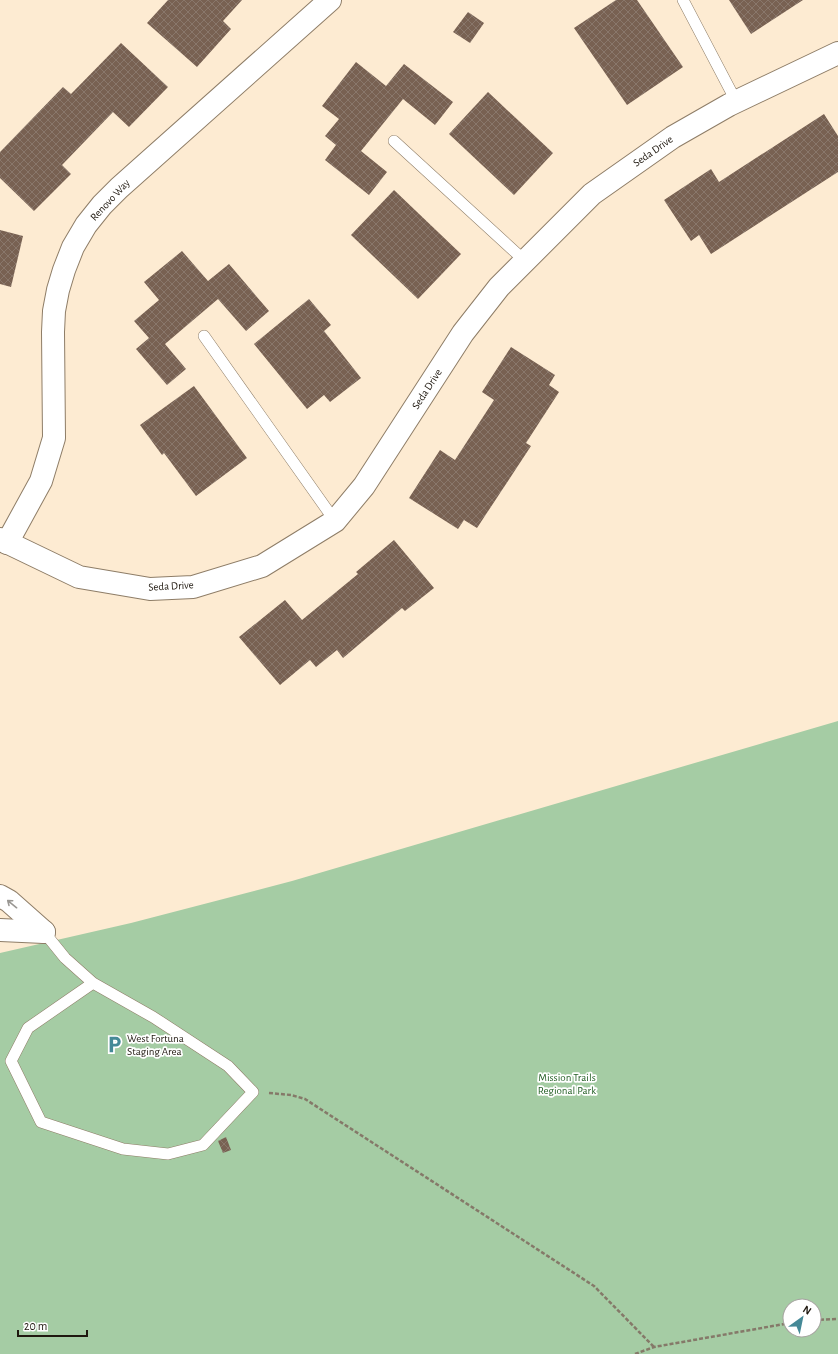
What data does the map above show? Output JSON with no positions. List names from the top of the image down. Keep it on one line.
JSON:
{"streets":{"street":["Seda Drive","Renovo Way"]},"crossings":[["Seda Drive","Renovo Way"]],"parks":["Mission Trails Regional Park"],"places":{"parking":["West Fortuna Staging Area"]},"scale_bar":"20 m","north":"top right"}
